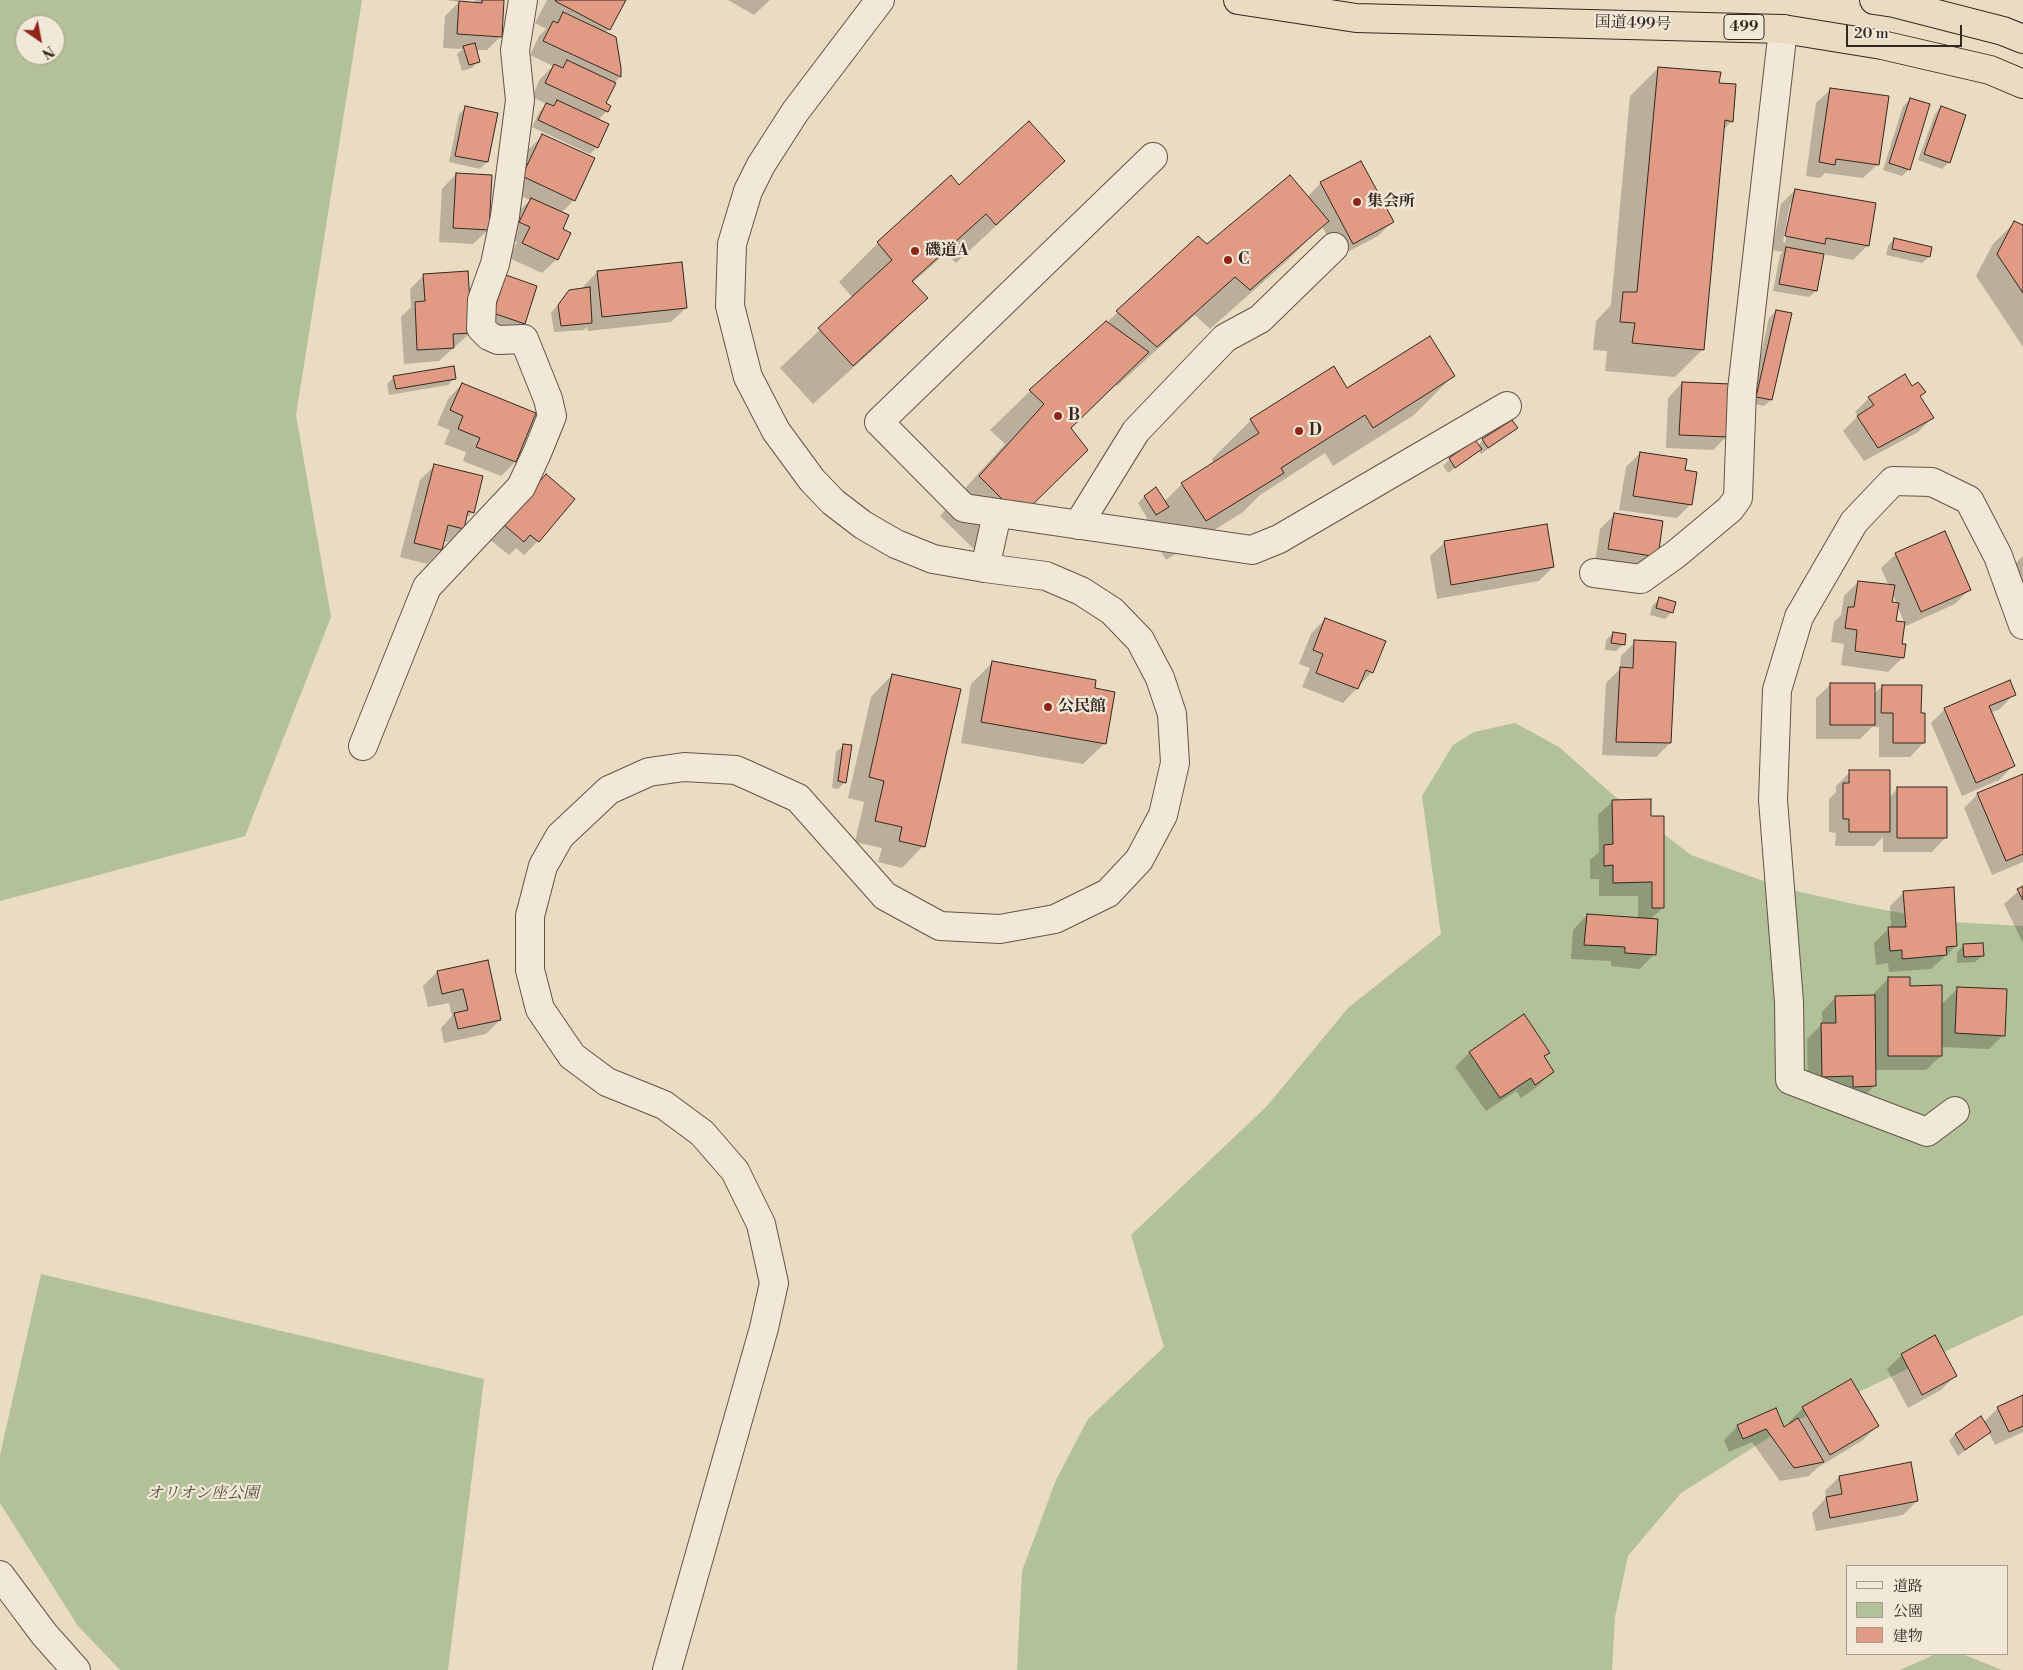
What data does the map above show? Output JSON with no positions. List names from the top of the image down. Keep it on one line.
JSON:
{"streets":{"highway":["国道499号","499"]},"parks":["オリオン座公園"],"places":["集会所","磯道A","C","B","D","公民館"],"legend":["道路","公園","建物"],"scale_bar":"20 m","north":"bottom right"}
